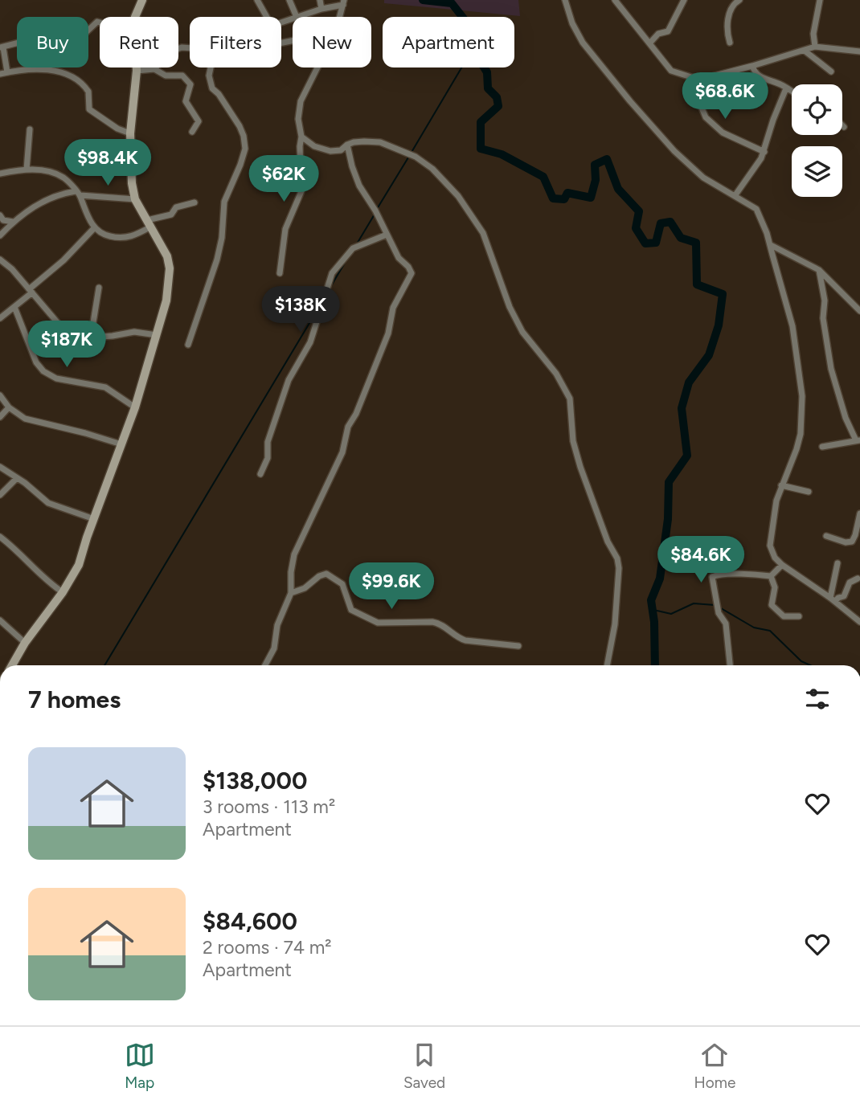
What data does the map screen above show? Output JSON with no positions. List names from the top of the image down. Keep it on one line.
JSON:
{"page":{"chip":["Buy","Rent","Filters","New","Apartment"],"price":["$68.6K","$98.4K","$62K","$138K","$187K","$84.6K","$99.6K"],"heading":"7 homes","list":[{"name":"$138,000","note":"3 rooms · 113 m² · Apartment"},{"name":"$84,600","note":"2 rooms · 74 m² · Apartment"}],"tabs":["Map","Saved","Home"]}}
